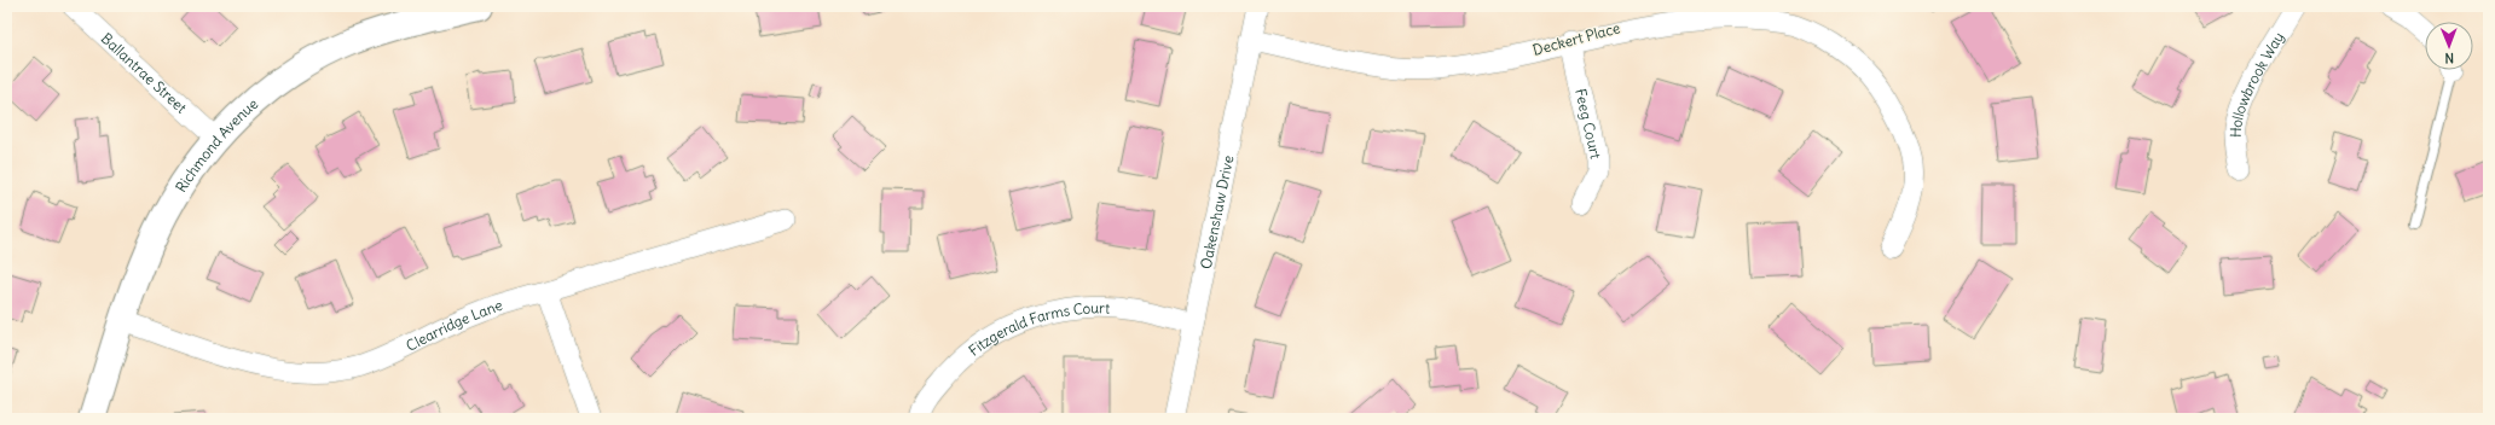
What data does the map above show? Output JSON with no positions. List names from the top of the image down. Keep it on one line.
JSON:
{"streets":{"street":["Deckert Place","Ballantrae Street","Hollowbrook Way","Feeg Court","Richmond Avenue","Oakenshaw Drive","Clearridge Lane","Fitzgerald Farms Court"]},"crossings":[["Deckert Place","Feeg Court"],["Deckert Place","Oakenshaw Drive"],["Ballantrae Street","Richmond Avenue"],["Richmond Avenue","Clearridge Lane"],["Oakenshaw Drive","Fitzgerald Farms Court"]],"north":"bottom"}
